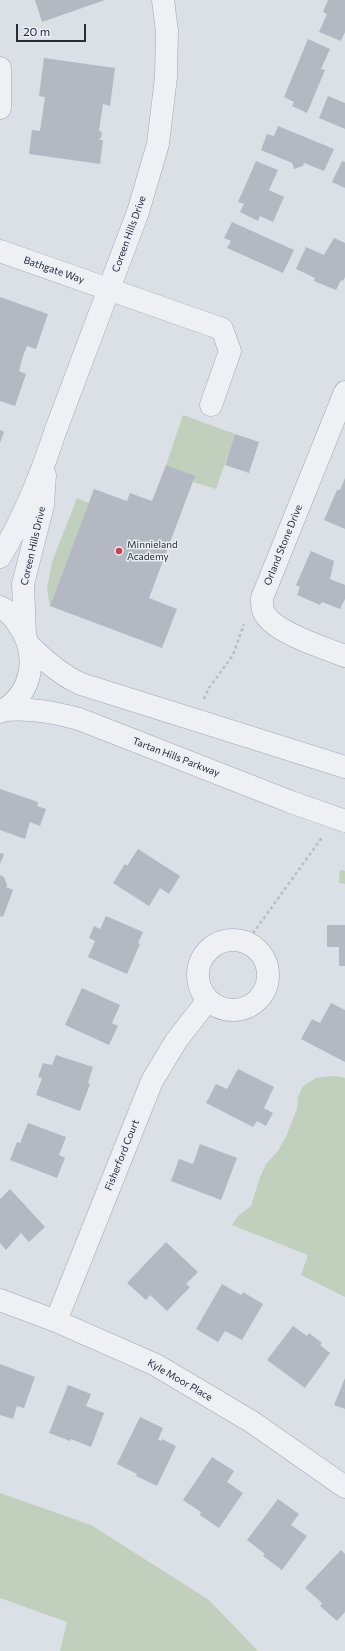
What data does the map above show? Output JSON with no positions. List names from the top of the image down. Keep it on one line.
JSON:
{"streets":{"street":["Coreen Hills Drive","Bathgate Way","Orland Stone Drive","Tartan Hills Parkway","Fisherford Court","Kyle Moor Place"]},"crossings":[["Coreen Hills Drive","Bathgate Way"],["Coreen Hills Drive","Tartan Hills Parkway"],["Fisherford Court","Kyle Moor Place"]],"places":["Minnieland Academy"],"scale_bar":"20 m"}
